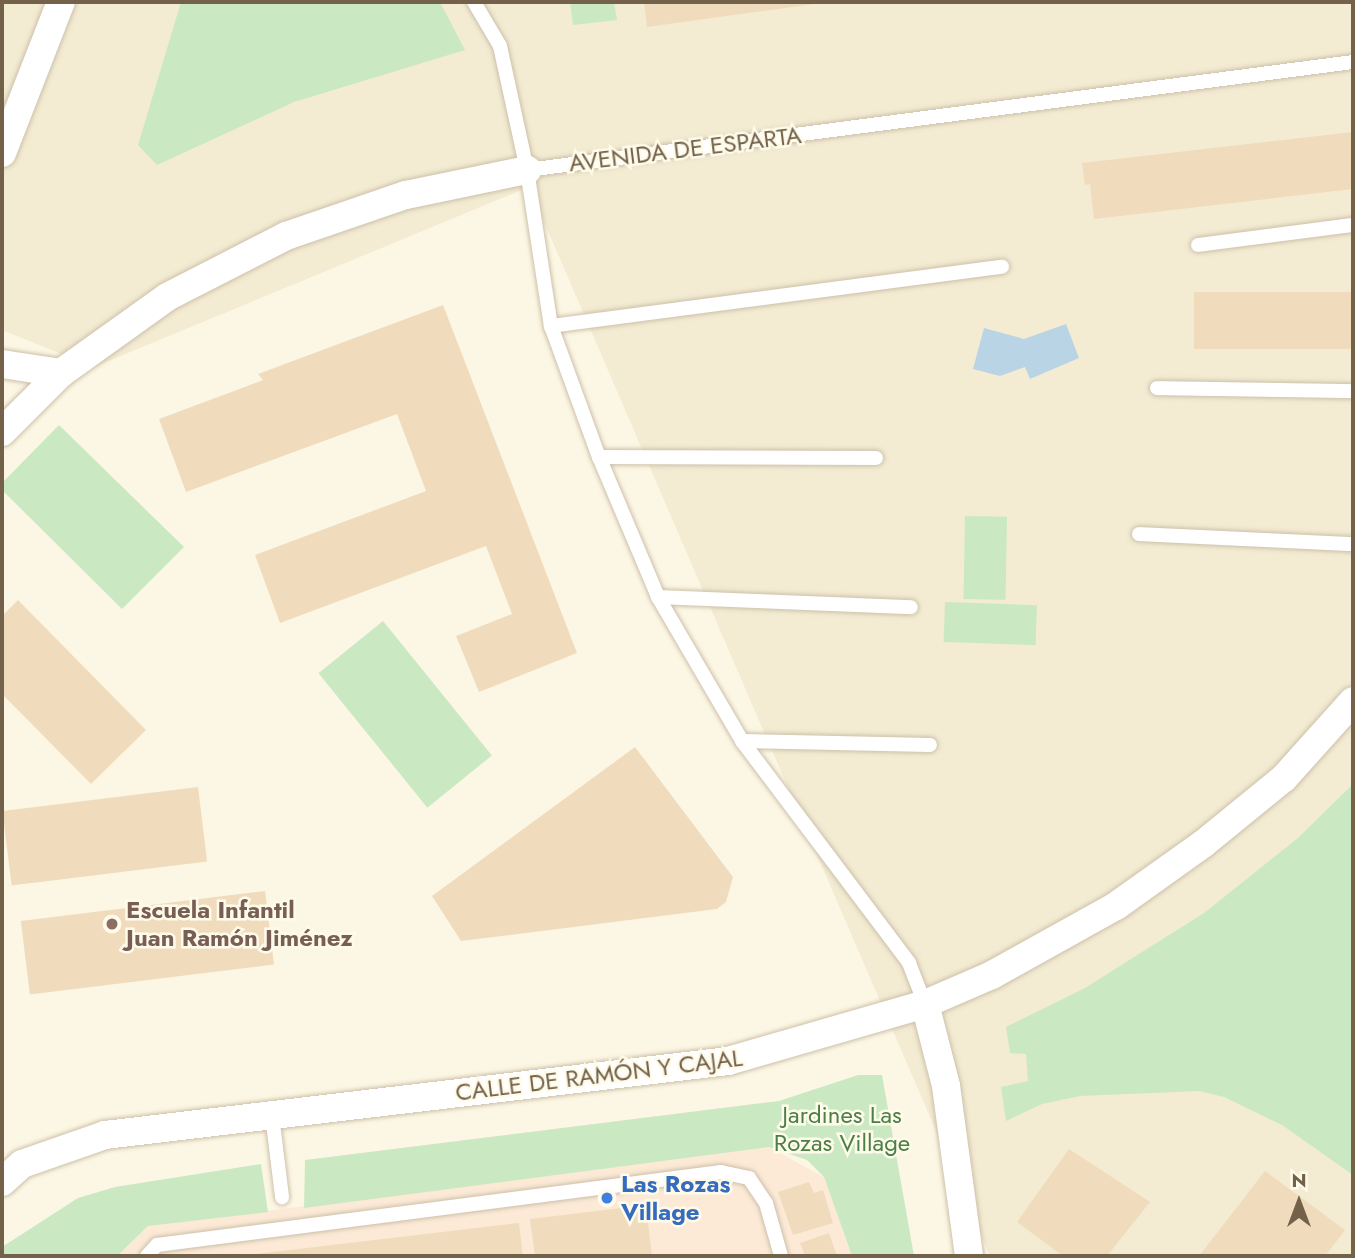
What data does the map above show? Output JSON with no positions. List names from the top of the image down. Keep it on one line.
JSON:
{"streets":{"street":["AVENIDA DE ESPARTA","CALLE DE RAMÓN Y CAJAL"]},"parks":["Jardines Las Rozas Village"],"places":["Escuela Infantil Juan Ramón Jiménez","Las Rozas Village"],"north":"top"}
